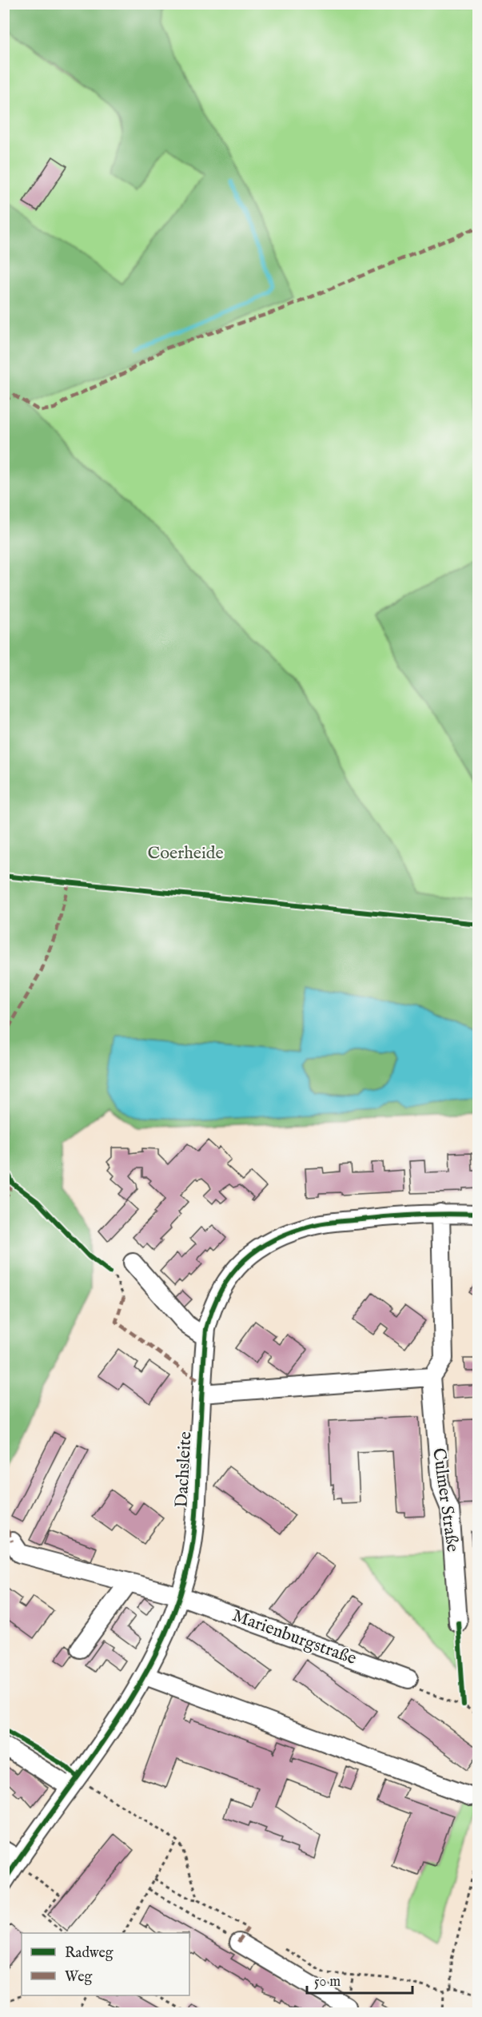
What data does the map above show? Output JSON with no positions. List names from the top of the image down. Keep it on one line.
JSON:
{"streets":{"street":["Dachsleite","Culmer Straße","Marienburgstraße"]},"crossings":[["Dachsleite","Marienburgstraße"]],"parks":["Coerheide"],"legend":["Radweg","Weg"],"scale_bar":"50 m"}
